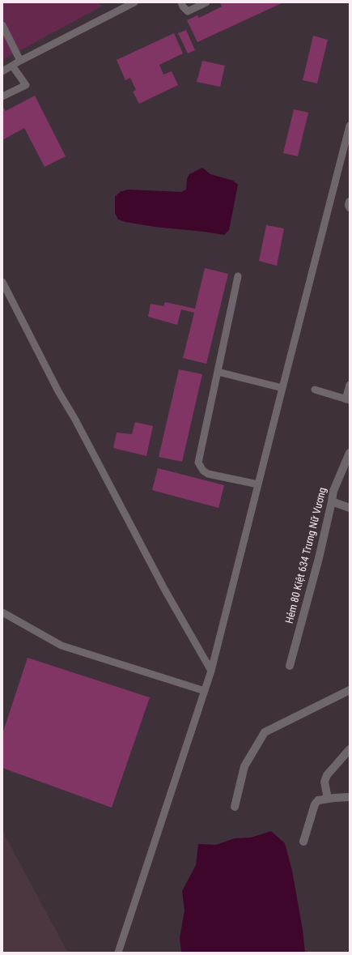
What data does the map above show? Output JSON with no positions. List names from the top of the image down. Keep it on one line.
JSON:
{"streets":{"street":["Hẻm 80 Kiệt 634 Trưng Nữ Vương"]}}
